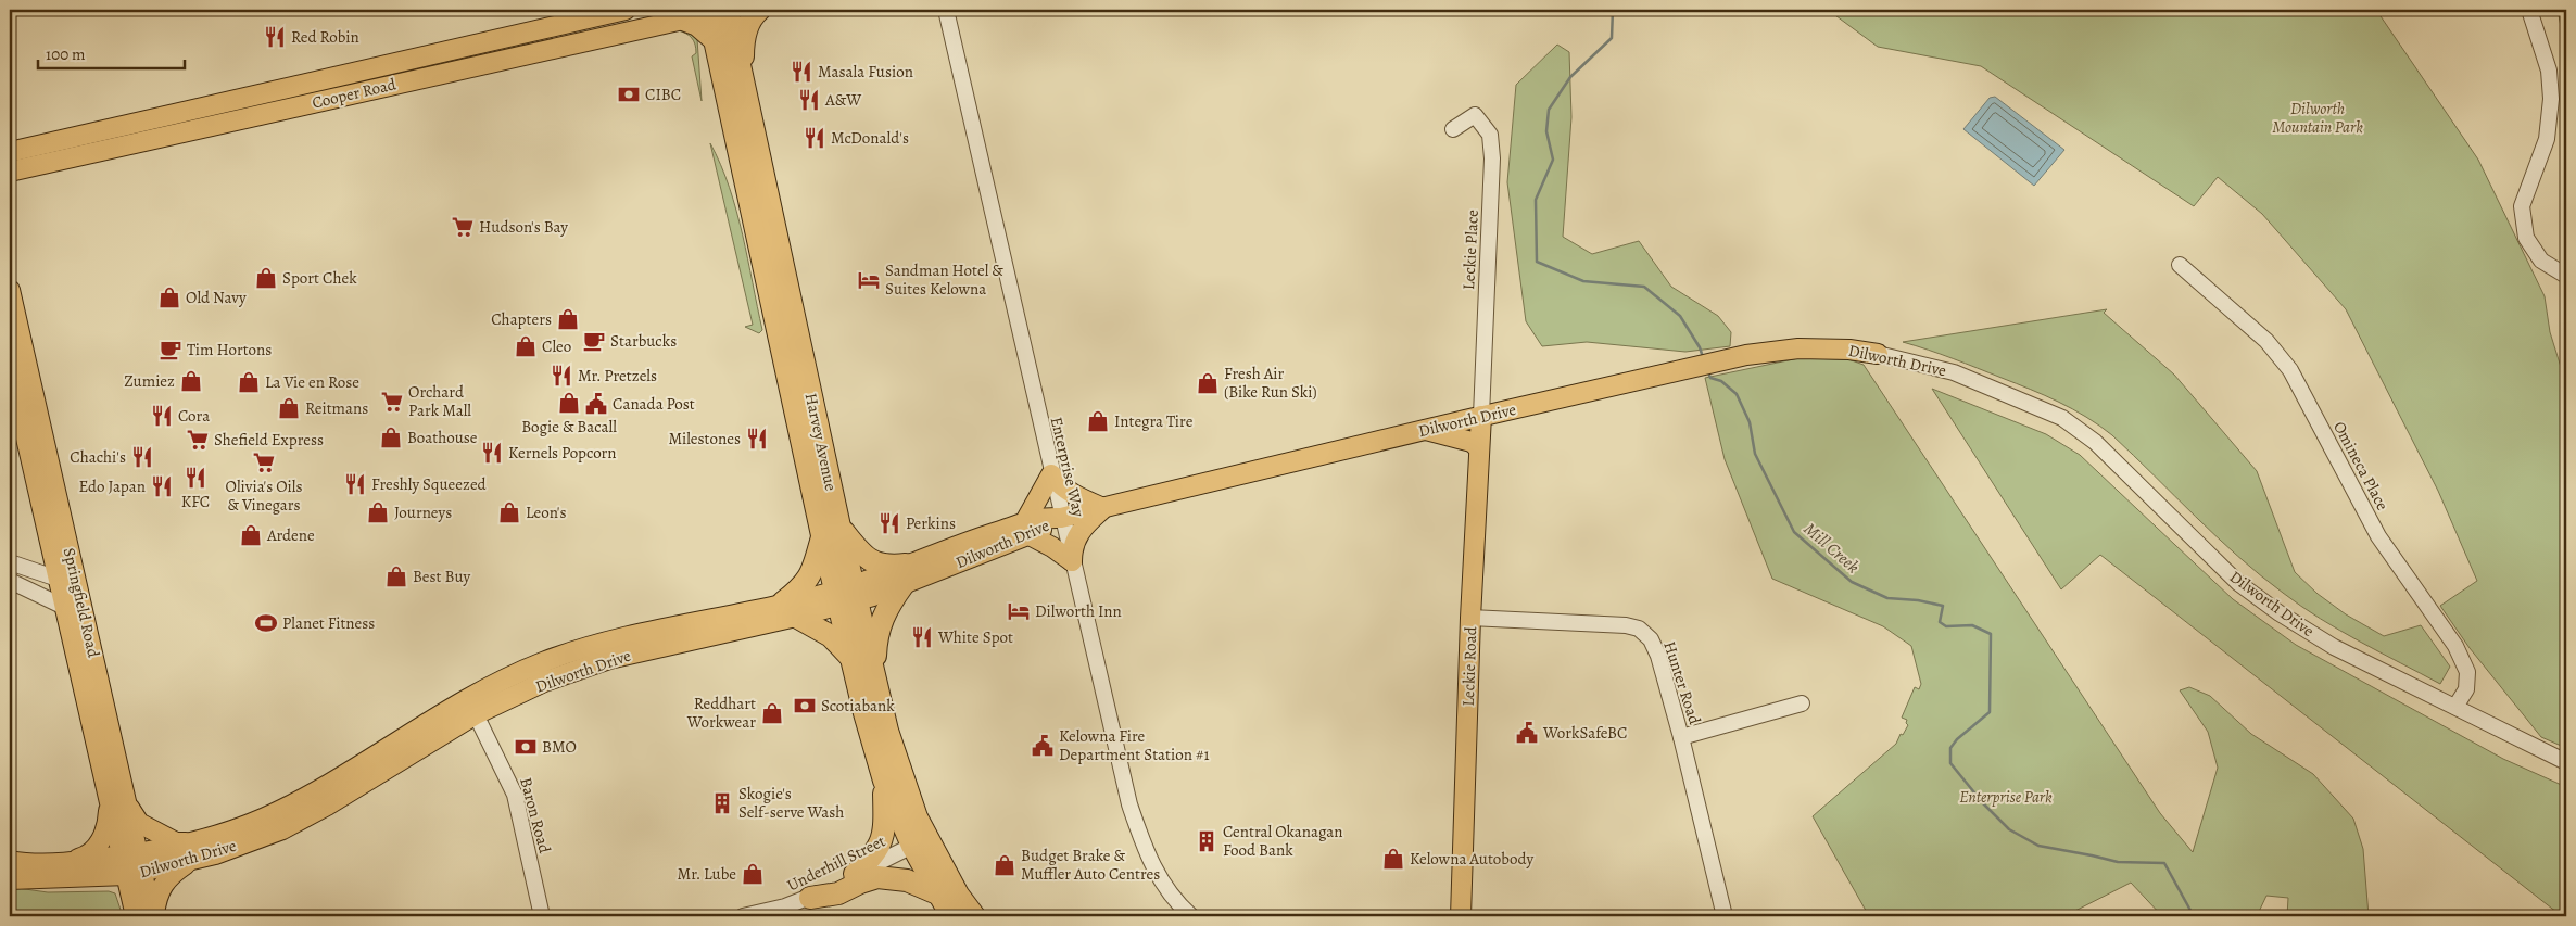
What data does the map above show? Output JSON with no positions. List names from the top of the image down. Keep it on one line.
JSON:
{"streets":{"highway":["Harvey Avenue"],"main road":["Cooper Road","Dilworth Drive","Springfield Road","Leckie Road"],"street":["Leckie Place","Omineca Place","Enterprise Way","Hunter Road","Baron Road","Underhill Street"]},"crossings":[["Leckie Place","Dilworth Drive"],["Leckie Place","Leckie Road"],["Dilworth Drive","Harvey Avenue"],["Dilworth Drive","Omineca Place"],["Dilworth Drive","Enterprise Way"],["Dilworth Drive","Springfield Road"],["Dilworth Drive","Leckie Road"],["Dilworth Drive","Baron Road"],["Harvey Avenue","Underhill Street"],["Leckie Road","Hunter Road"]],"water":["Mill Creek"],"parks":["Dilworth Mountain Park","Enterprise Park"],"places":{"restaurant":["Red Robin","Masala Fusion","A&W","McDonald's","Mr. Pretzels","Cora","Milestones","Kernels Popcorn","Chachi's","KFC","Freshly Squeezed","Edo Japan","Perkins","White Spot"],"bank":["CIBC","Scotiabank","BMO"],"supermarket":["Hudson's Bay","Orchard Park Mall","Shefield Express","Olivia's Oils & Vinegars"],"shop":["Sport Chek","Old Navy","Chapters","Cleo","Zumiez","La Vie en Rose","Fresh Air (Bike Run Ski)","Bogie & Bacall","Reitmans","Integra Tire","Boathouse","Journeys","Leon's","Ardene","Best Buy","Reddhart Workwear","Kelowna Autobody","Budget Brake & Muffler Auto Centres","Mr. Lube"],"hotel":["Sandman Hotel & Suites Kelowna","Dilworth Inn"],"cafe":["Starbucks","Tim Hortons"],"public building":["Canada Post","WorkSafeBC","Kelowna Fire Department Station #1"],"sports":["Planet Fitness"],"building":["Skogie's Self-serve Wash","Central Okanagan Food Bank"]},"scale_bar":"100 m"}
